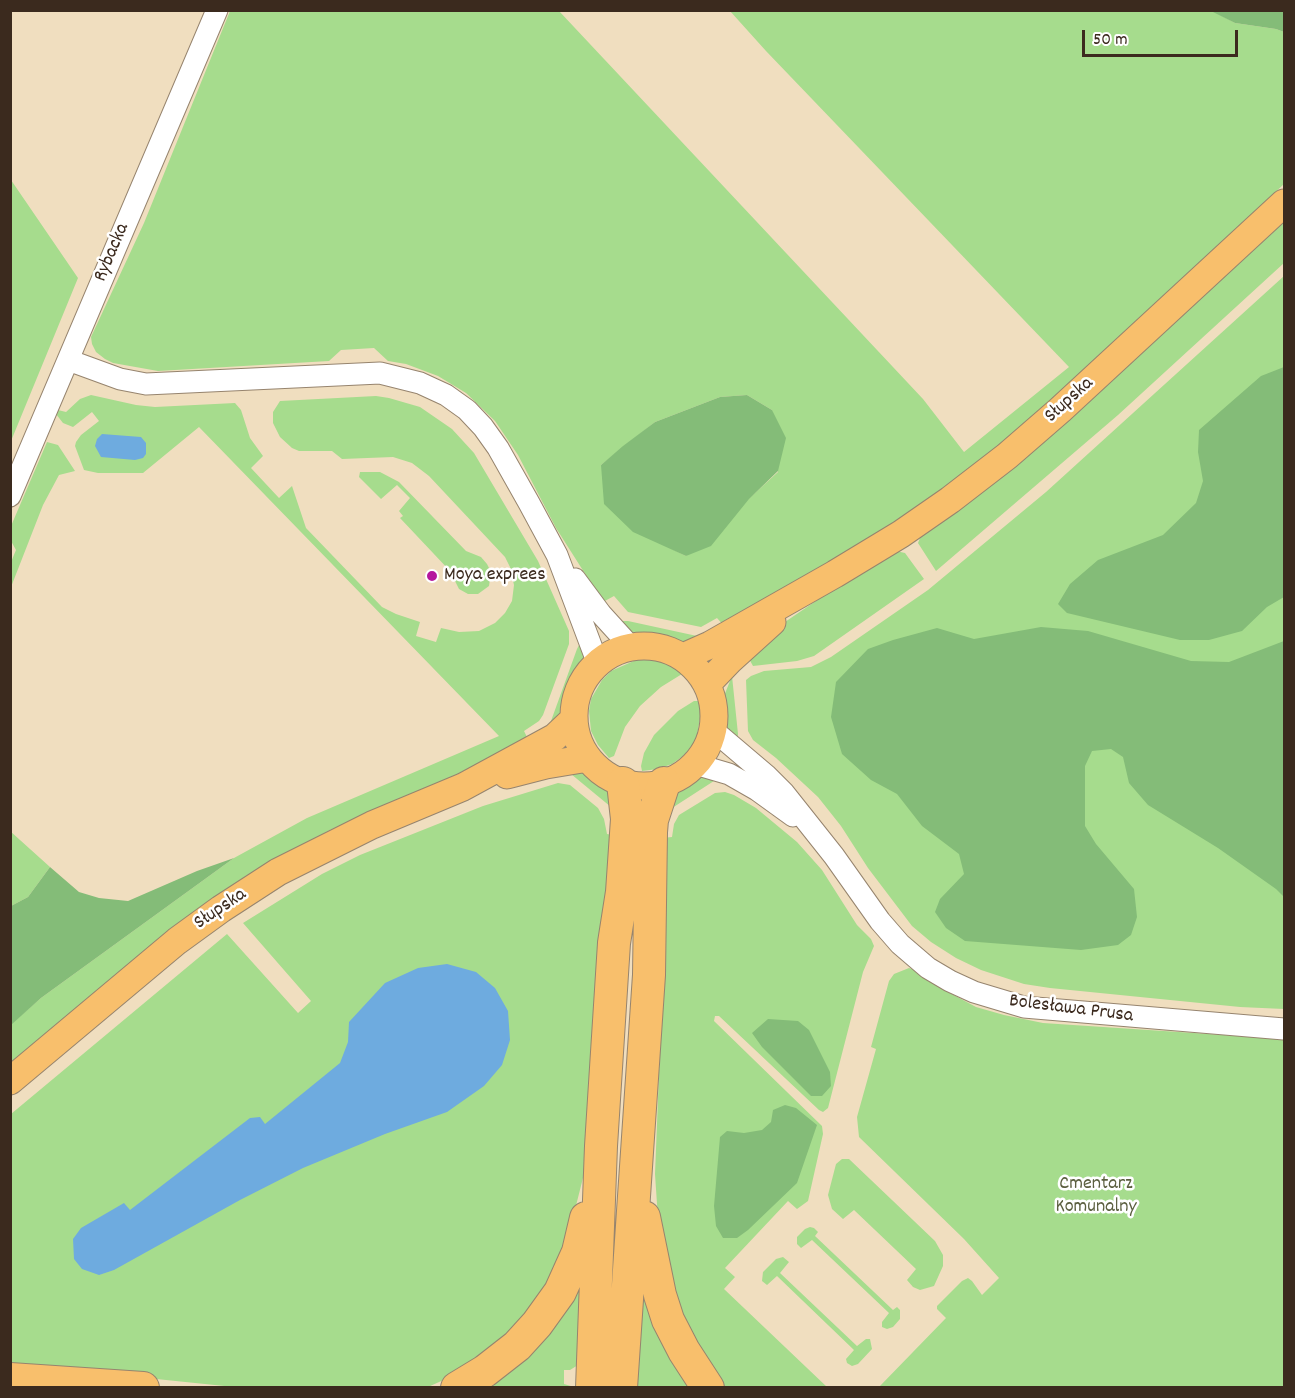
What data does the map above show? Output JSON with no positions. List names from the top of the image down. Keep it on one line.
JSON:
{"streets":{"main road":["Słupska"],"street":["Rybacka","Bolesława Prusa"]},"crossings":[["Słupska","Bolesława Prusa"]],"parks":["Cmentarz Komunalny"],"places":["Moya exprees"],"scale_bar":"50 m"}
